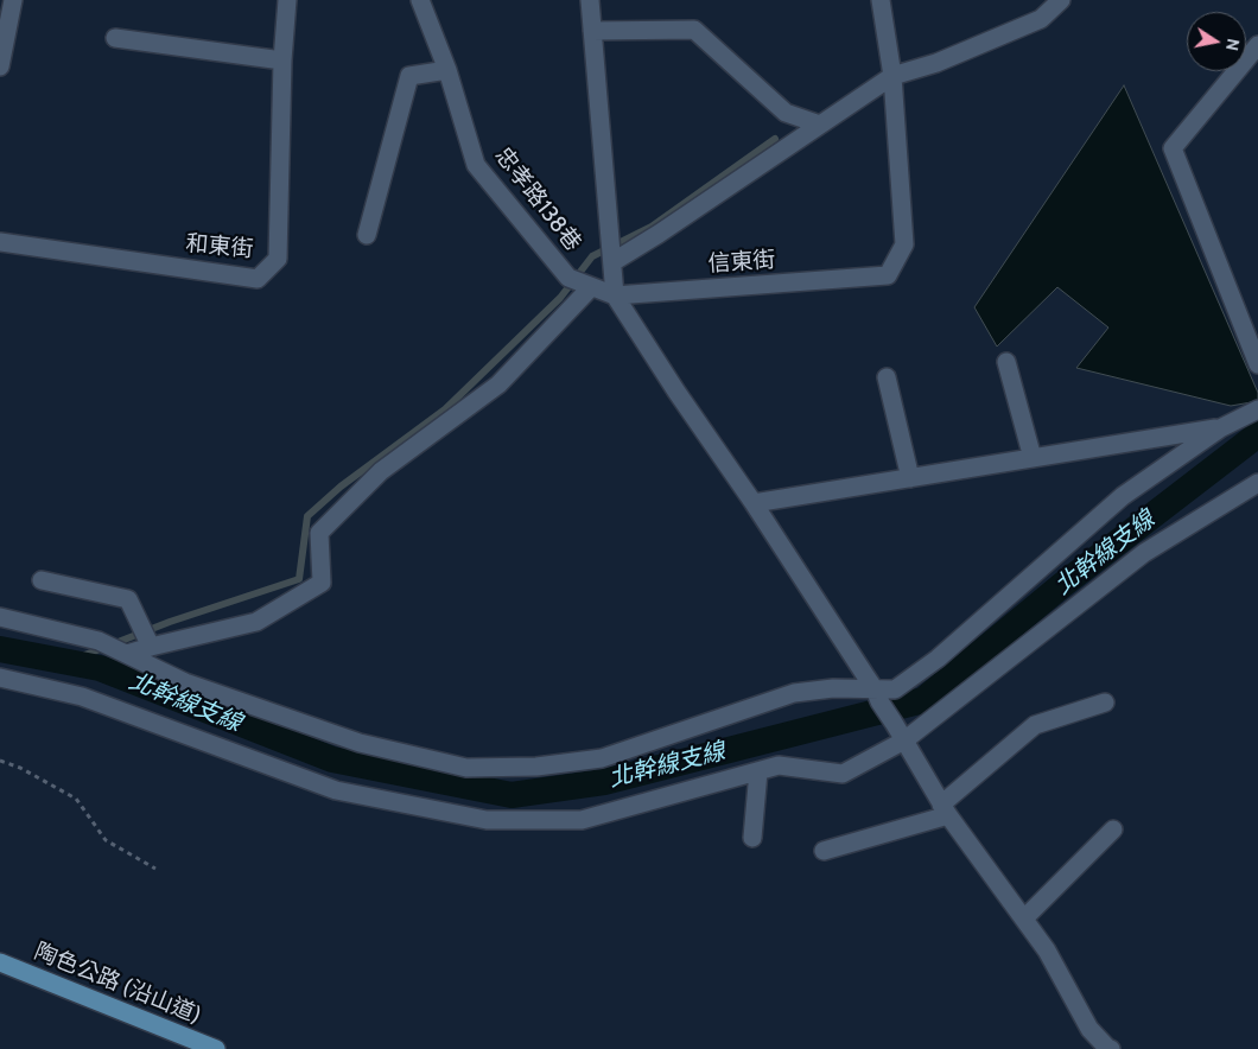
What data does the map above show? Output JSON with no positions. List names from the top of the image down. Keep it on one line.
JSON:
{"streets":{"main road":["陶色公路 (沿山道)"],"street":["忠孝路138巷","和東街","信東街"]},"crossings":[["忠孝路138巷","信東街"]],"water":["北幹線支線"],"north":"right"}
